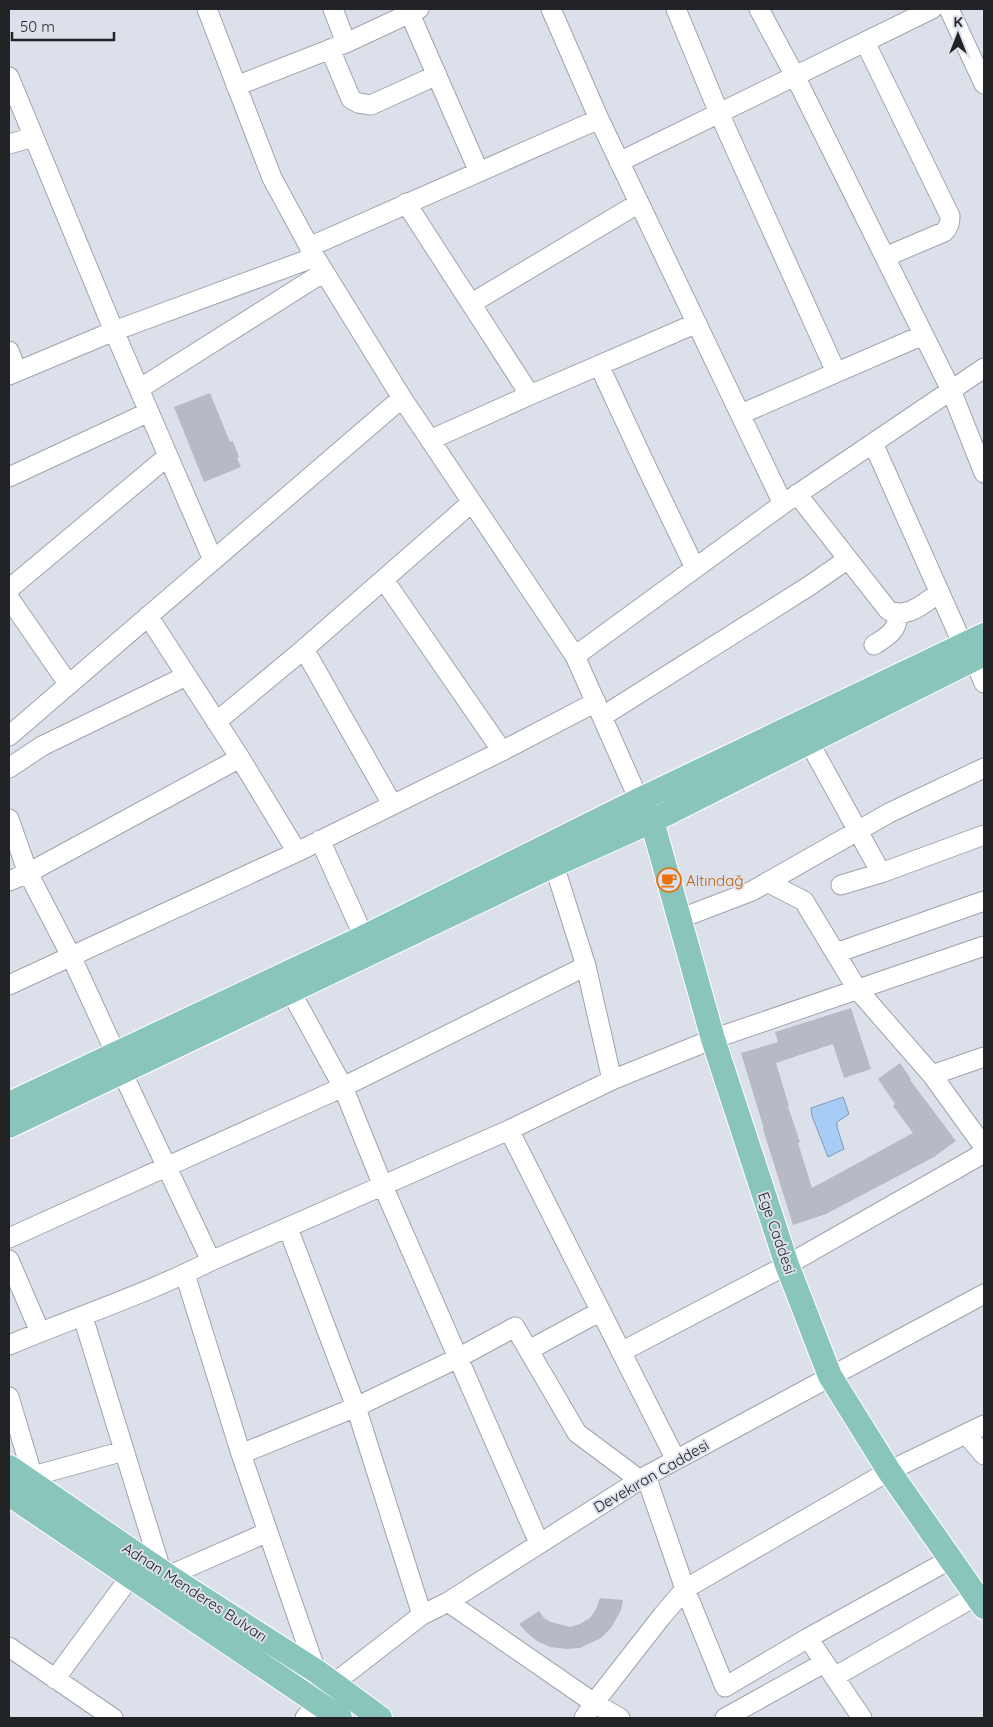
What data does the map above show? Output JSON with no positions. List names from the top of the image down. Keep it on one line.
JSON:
{"streets":{"main road":["Ege Caddesi","Adnan Menderes Bulvarı"],"street":["Devekıran Caddesi"]},"crossings":[["Ege Caddesi","Devekıran Caddesi"],["Devekıran Caddesi","Adnan Menderes Bulvarı"]],"places":{"cafe":["Altındağ"]},"scale_bar":"50 m","north":"top"}
